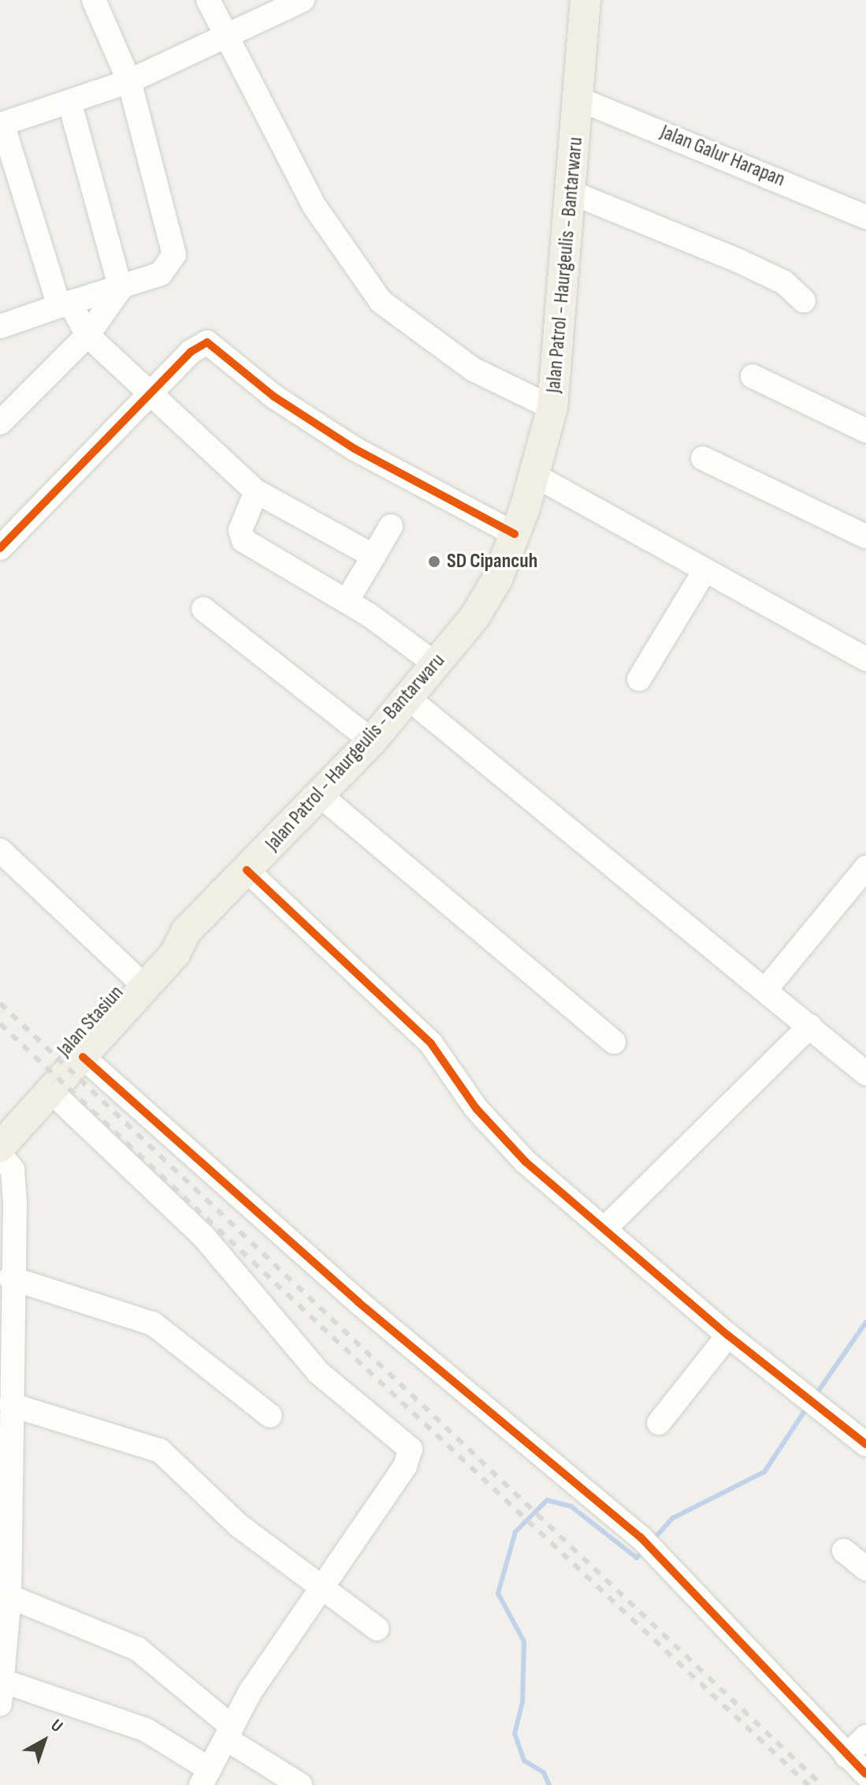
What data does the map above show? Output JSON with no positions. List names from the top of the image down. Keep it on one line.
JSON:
{"streets":{"main road":["Jalan Patrol - Haurgeulis - Bantarwaru","Jalan Stasiun"],"street":["Jalan Galur Harapan"]},"crossings":[["Jalan Galur Harapan","Jalan Patrol - Haurgeulis - Bantarwaru"],["Jalan Patrol - Haurgeulis - Bantarwaru","Jalan Stasiun"]],"places":["SD Cipancuh"],"north":"top right"}
